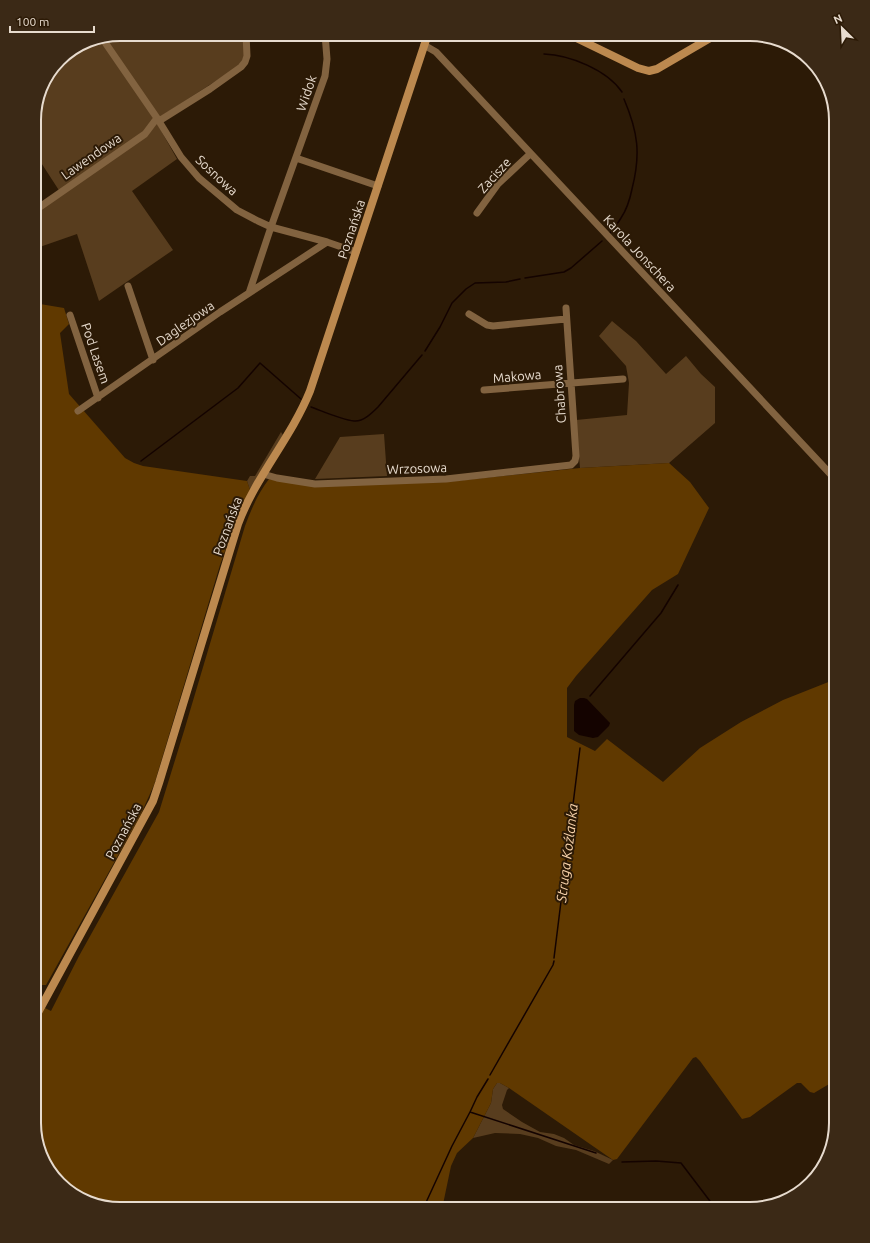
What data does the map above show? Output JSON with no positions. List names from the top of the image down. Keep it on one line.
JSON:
{"streets":{"street":["Widok","Lawendowa","Sosnowa","Zacisze","Poznańska","Karola Jonschera","Daglezjowa","Pod Lasem","Makowa","Chabrowa","Wrzosowa"]},"crossings":[["Widok","Sosnowa"],["Lawendowa","Sosnowa"],["Sosnowa","Poznańska"],["Sosnowa","Daglezjowa"],["Zacisze","Karola Jonschera"],["Poznańska","Karola Jonschera"],["Poznańska","Wrzosowa"],["Daglezjowa","Pod Lasem"],["Makowa","Chabrowa"],["Chabrowa","Wrzosowa"]],"water":["Struga Koźlanka"],"scale_bar":"100 m","north":"top left"}
